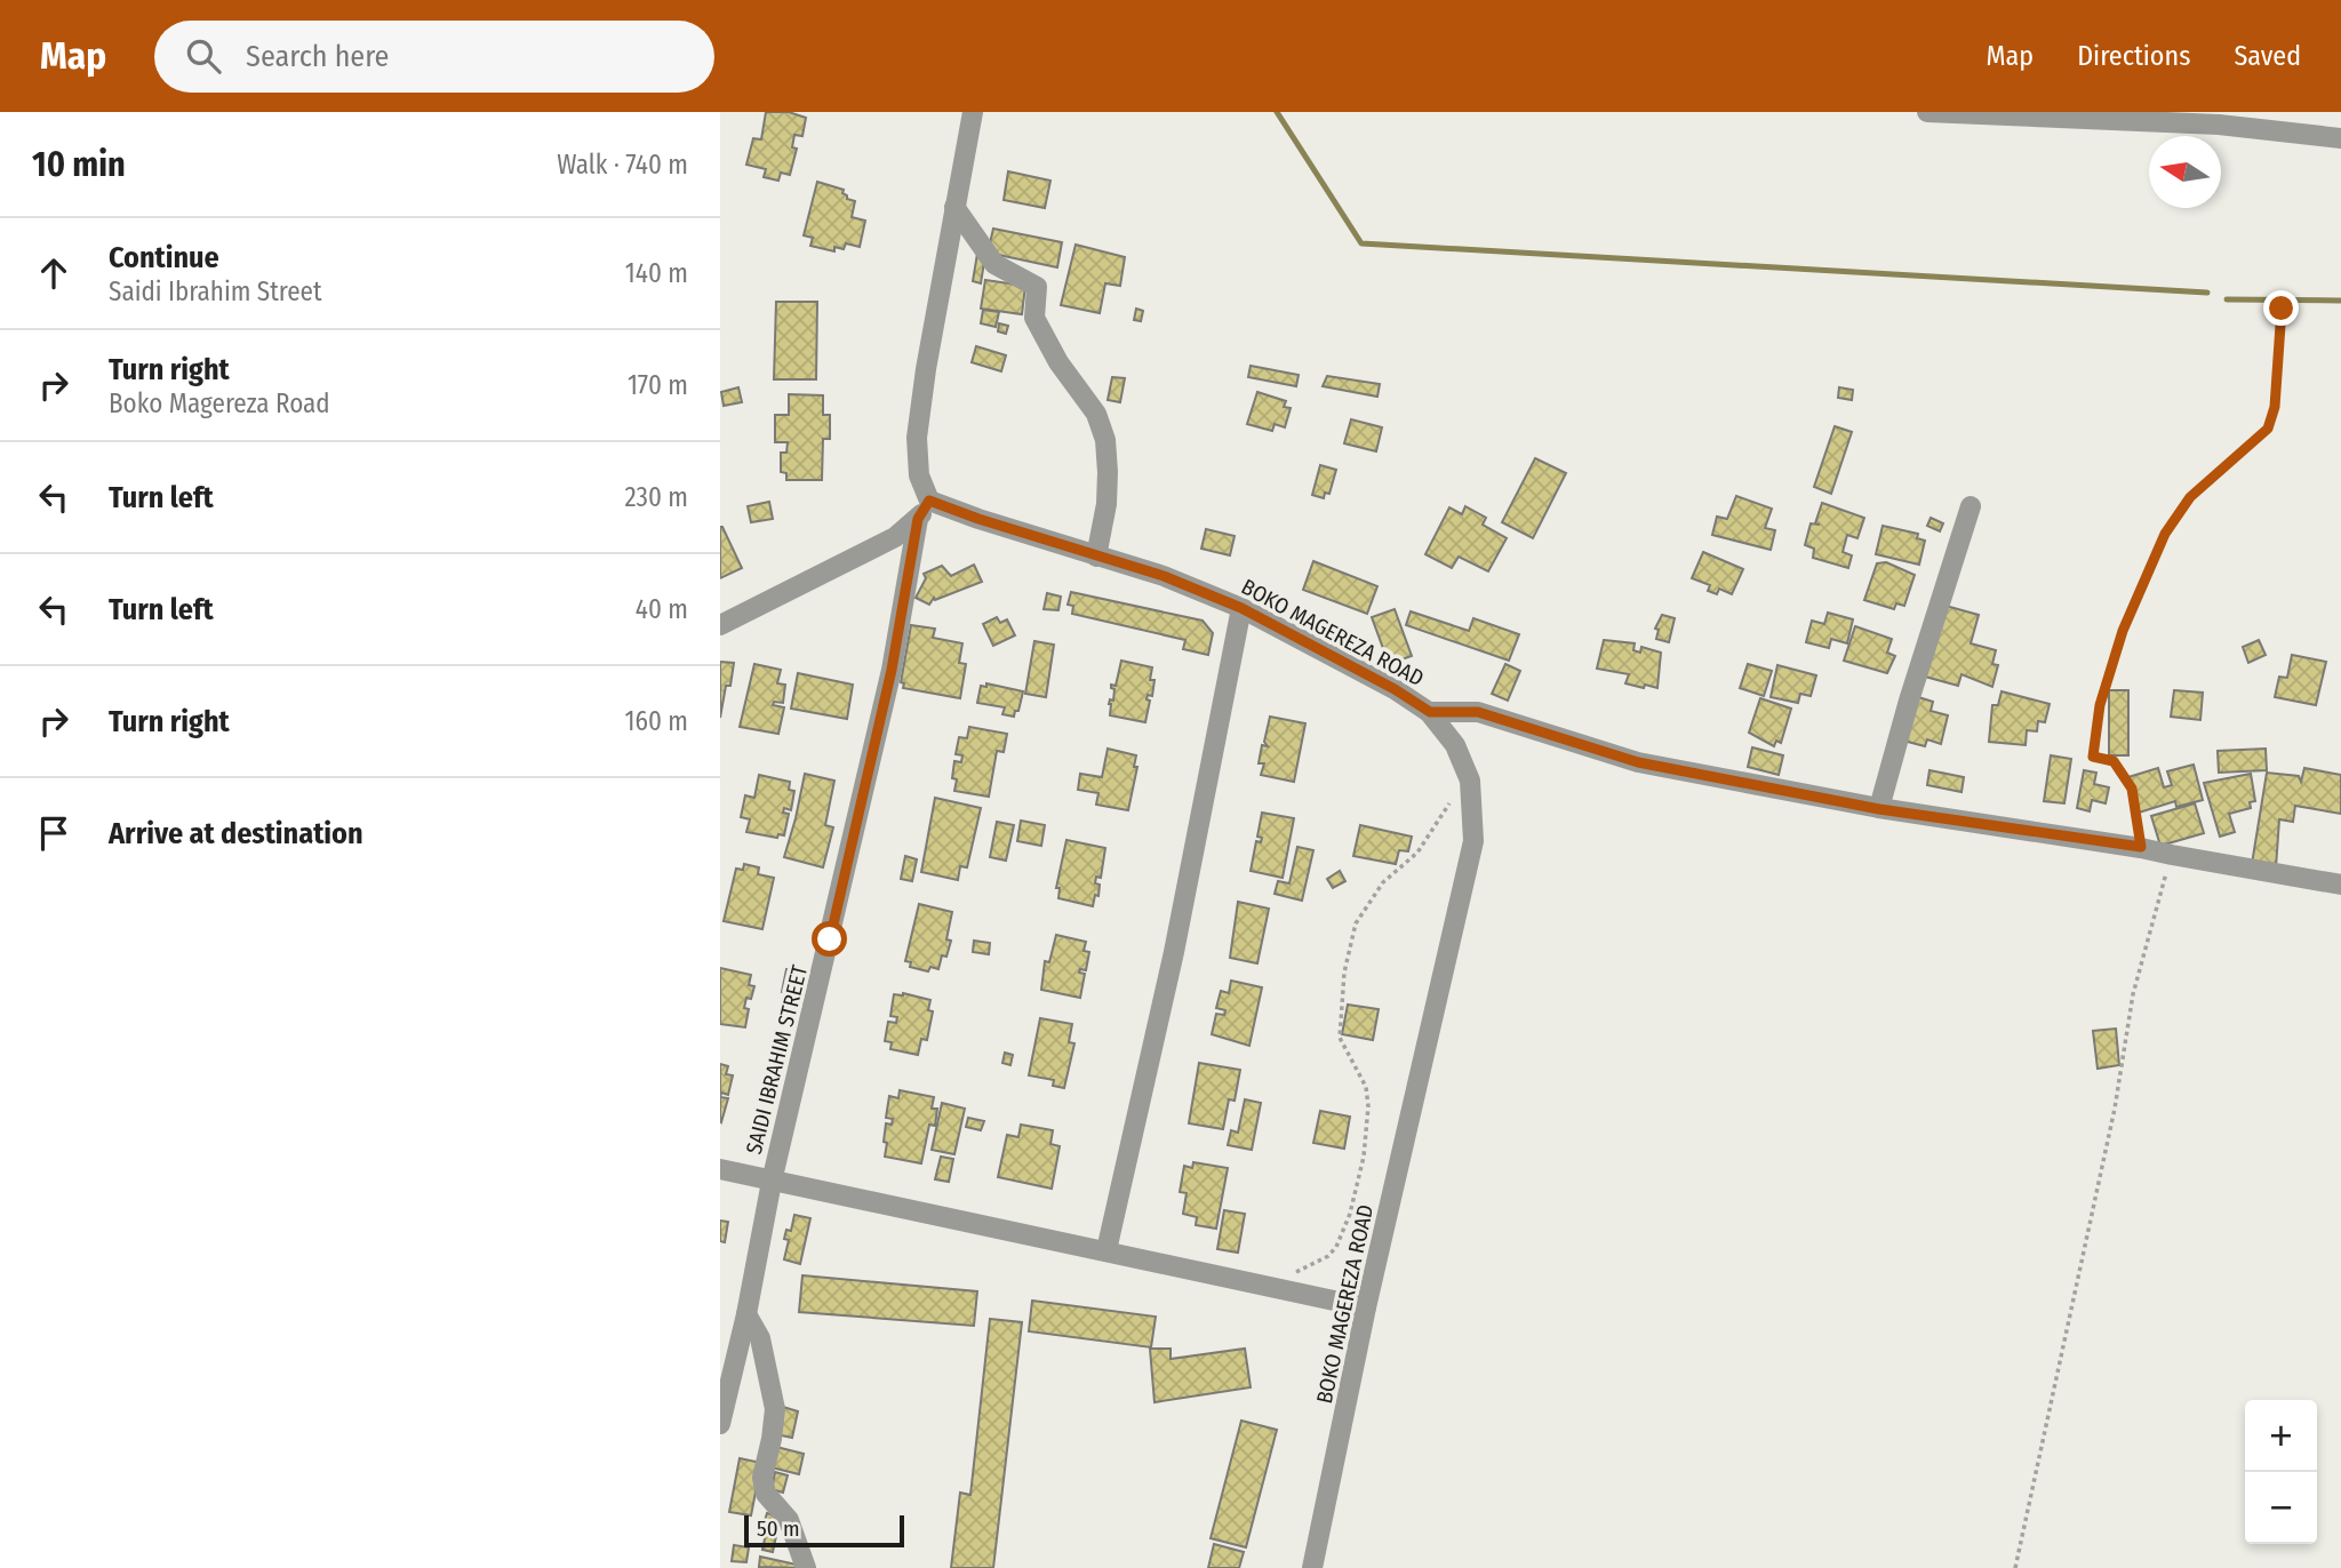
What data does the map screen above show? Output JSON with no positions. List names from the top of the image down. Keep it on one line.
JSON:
{"streets":{"street":["BOKO MAGEREZA ROAD","SAIDI IBRAHIM STREET"]},"scale_bar":"50 m","north":"left","page":{"header":"Map","search":"Search here","nav":["Map","Directions","Saved"],"heading":["10 min","Walk · 740 m"],"list":[["Continue","Saidi Ibrahim Street","140 m"],["Turn right","Boko Magereza Road","170 m"],["Turn left","230 m"],["Turn left","40 m"],["Turn right","160 m"],"Arrive at destination"],"map_buttons":["+","−"],"scale":"50 m"}}
